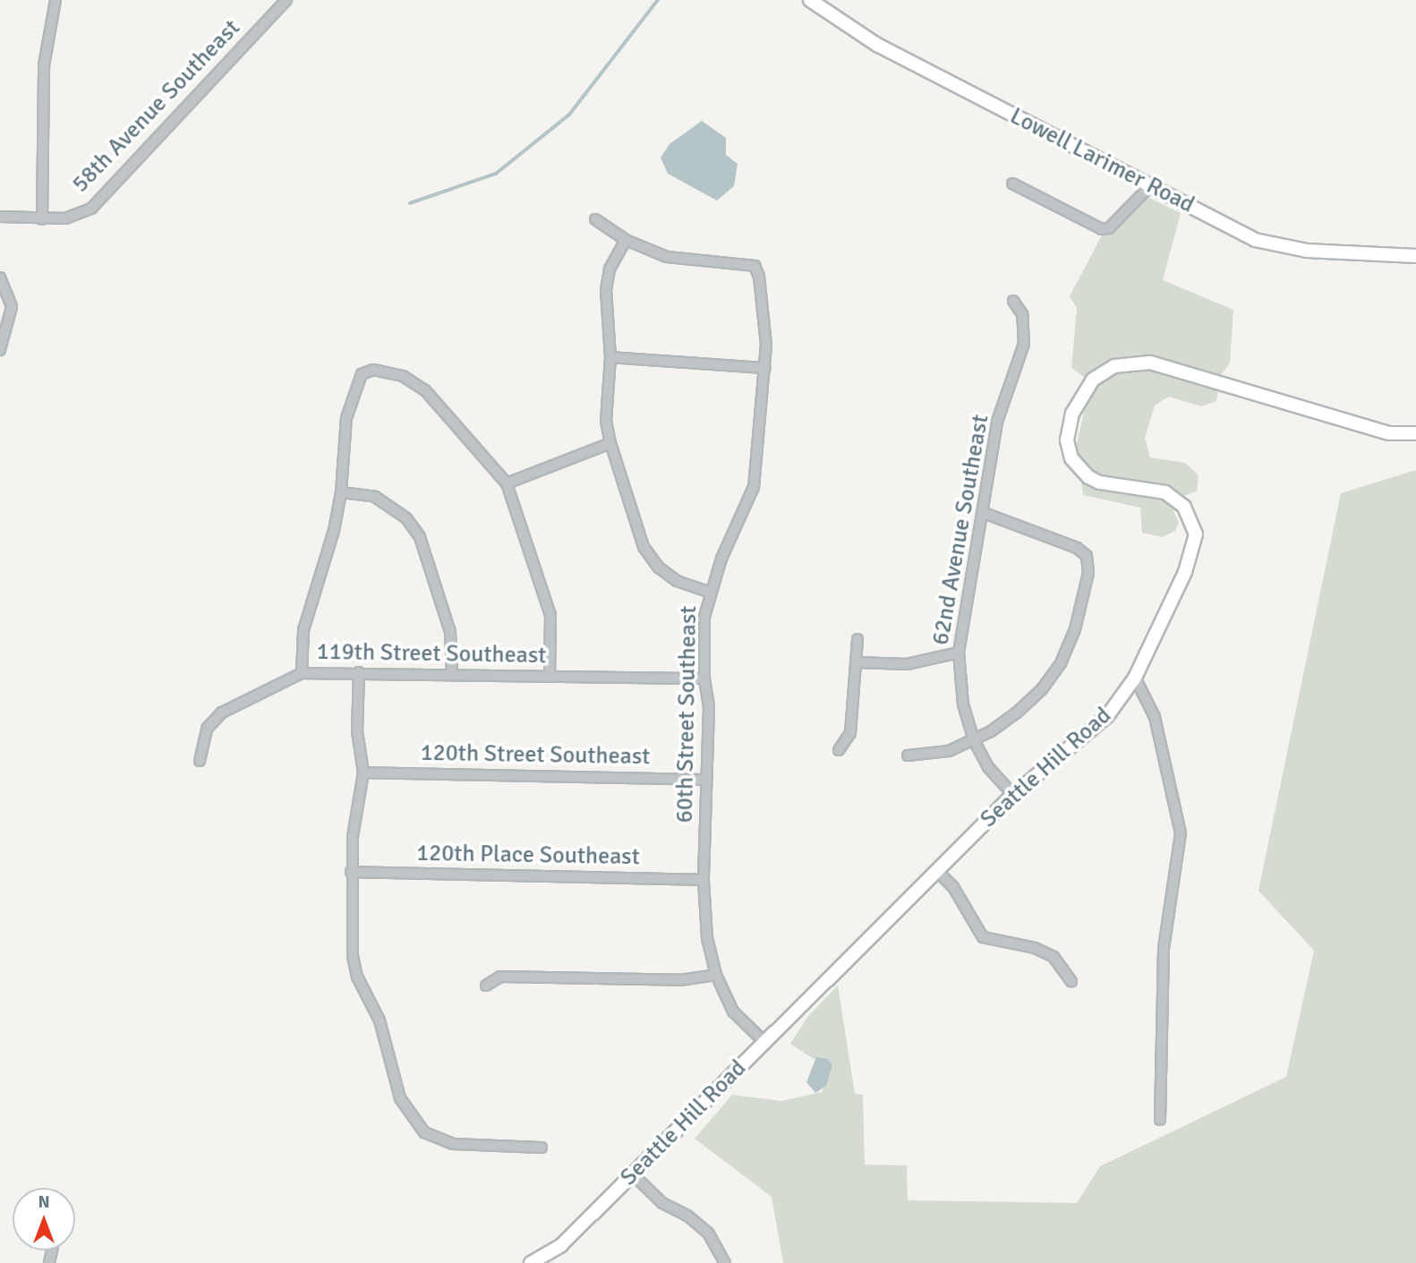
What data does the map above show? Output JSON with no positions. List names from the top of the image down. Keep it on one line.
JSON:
{"streets":{"main road":["Lowell Larimer Road","Seattle Hill Road"],"street":["58th Avenue Southeast","62nd Avenue Southeast","119th Street Southeast","60th Street Southeast","120th Street Southeast","120th Place Southeast"]},"crossings":[["62nd Avenue Southeast","Seattle Hill Road"],["119th Street Southeast","60th Street Southeast"],["60th Street Southeast","120th Street Southeast"],["60th Street Southeast","Seattle Hill Road"],["60th Street Southeast","120th Place Southeast"]],"north":"top"}
